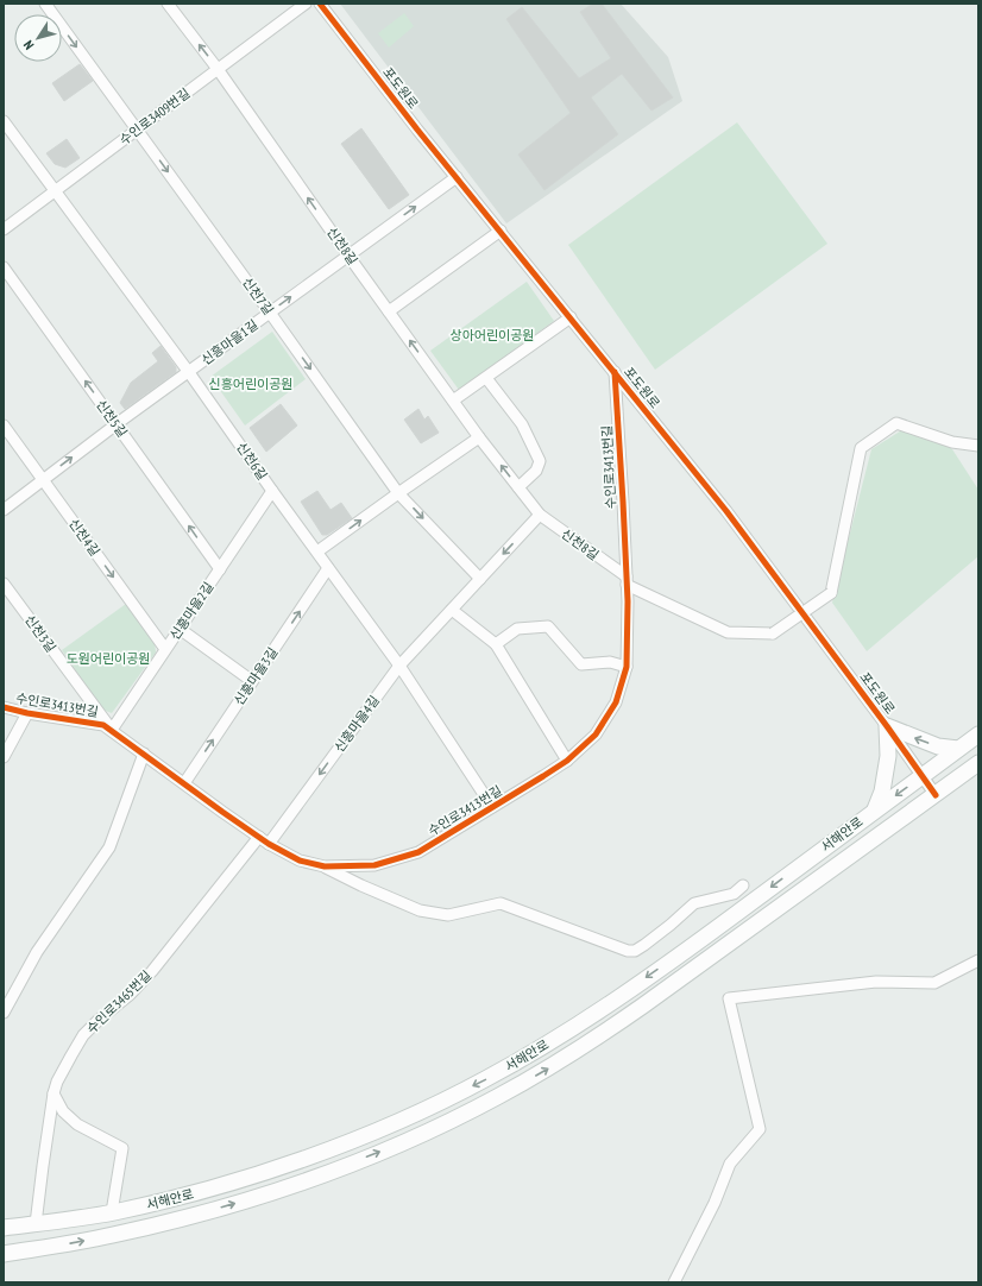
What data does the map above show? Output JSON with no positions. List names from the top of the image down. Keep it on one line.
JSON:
{"streets":{"main road":["서해안로"],"street":["포도원로","수인로3409번길","신천8길","신천7길","신흥마을1길","신천5길","신천6길","수인로3413번길","신천4길","신흥마을2길","신천3길","신흥마을3길","신흥마을4길","수인로3465번길"]},"crossings":[["포도원로","신흥마을1길"],["포도원로","수인로3413번길"],["포도원로","서해안로"],["수인로3409번길","신천8길"],["수인로3409번길","신천7길"],["수인로3409번길","신천6길"],["신천8길","신흥마을1길"],["신천8길","수인로3413번길"],["신천8길","신흥마을4길"],["신천7길","신흥마을1길"],["신천7길","신흥마을4길"],["신흥마을1길","신천5길"],["신흥마을1길","신천6길"],["신흥마을1길","신천4길"],["신천5길","신흥마을2길"],["신천6길","수인로3413번길"],["신천6길","신흥마을2길"],["신천6길","신흥마을3길"],["신천6길","신흥마을4길"],["수인로3413번길","신흥마을2길"],["수인로3413번길","신천3길"],["수인로3413번길","신흥마을3길"],["수인로3413번길","신흥마을4길"],["수인로3413번길","수인로3465번길"],["신천4길","신흥마을2길"],["신흥마을2길","신천3길"],["서해안로","수인로3465번길"]],"one_way":["신천8길","신천7길","신천5길","신천4길","신흥마을3길","신흥마을4길"],"parks":["상아어린이공원","신흥어린이공원","도원어린이공원"],"north":"bottom left"}
